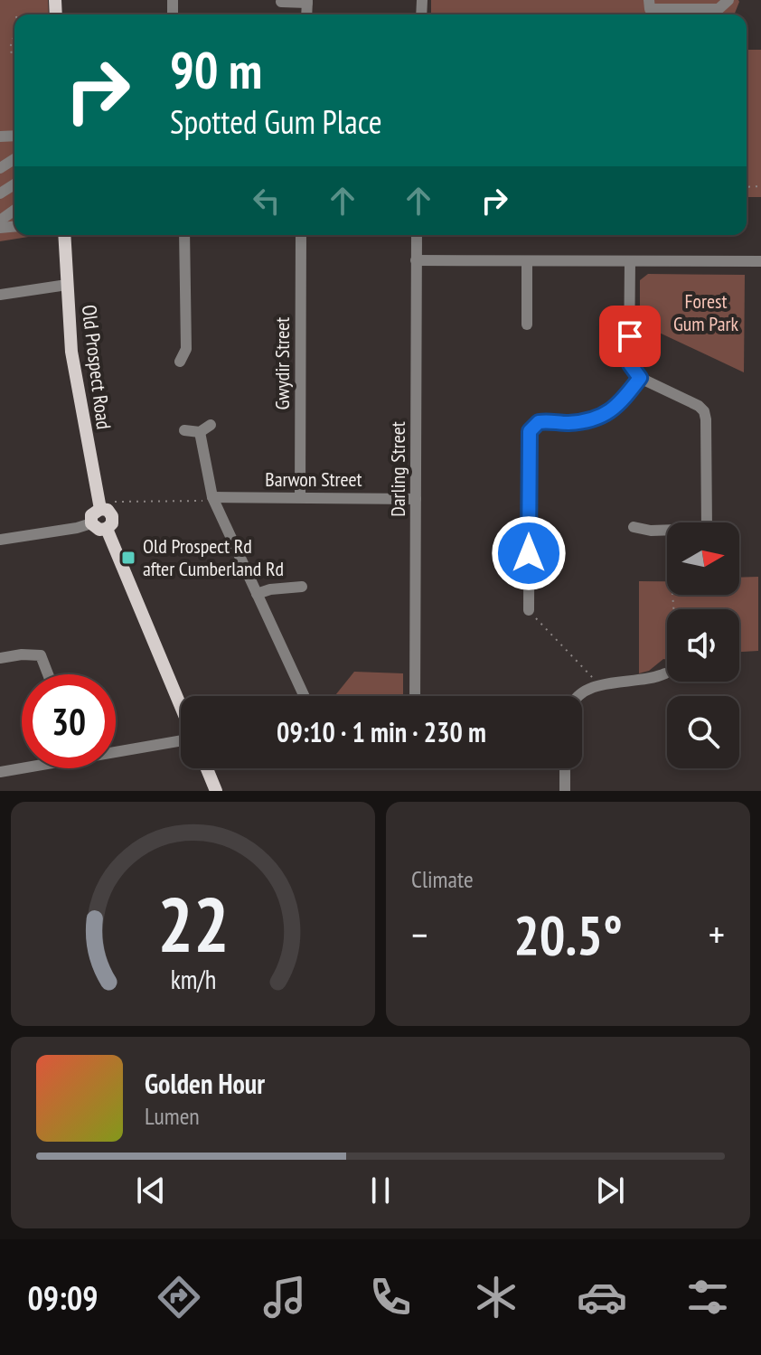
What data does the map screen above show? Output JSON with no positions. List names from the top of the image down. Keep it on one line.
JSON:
{"streets":{"main road":["Old Prospect Road"],"street":["Gwydir Street","Darling Street","Barwon Street"]},"crossings":[["Gwydir Street","Barwon Street"],["Darling Street","Barwon Street"]],"parks":["Forest Gum Park"],"places":{"transit":["Old Prospect Rd after Cumberland Rd"]},"north":"right","page":{"turn":["90 m","Spotted Gum Place"],"limit":"30","trip":"09:10 · 1 min · 230 m","tile":"Climate","heat":["−","20.5°","+"],"song":["Golden Hour","Lumen"],"tabs":"09:09","gauge":["22","km/h"]}}
